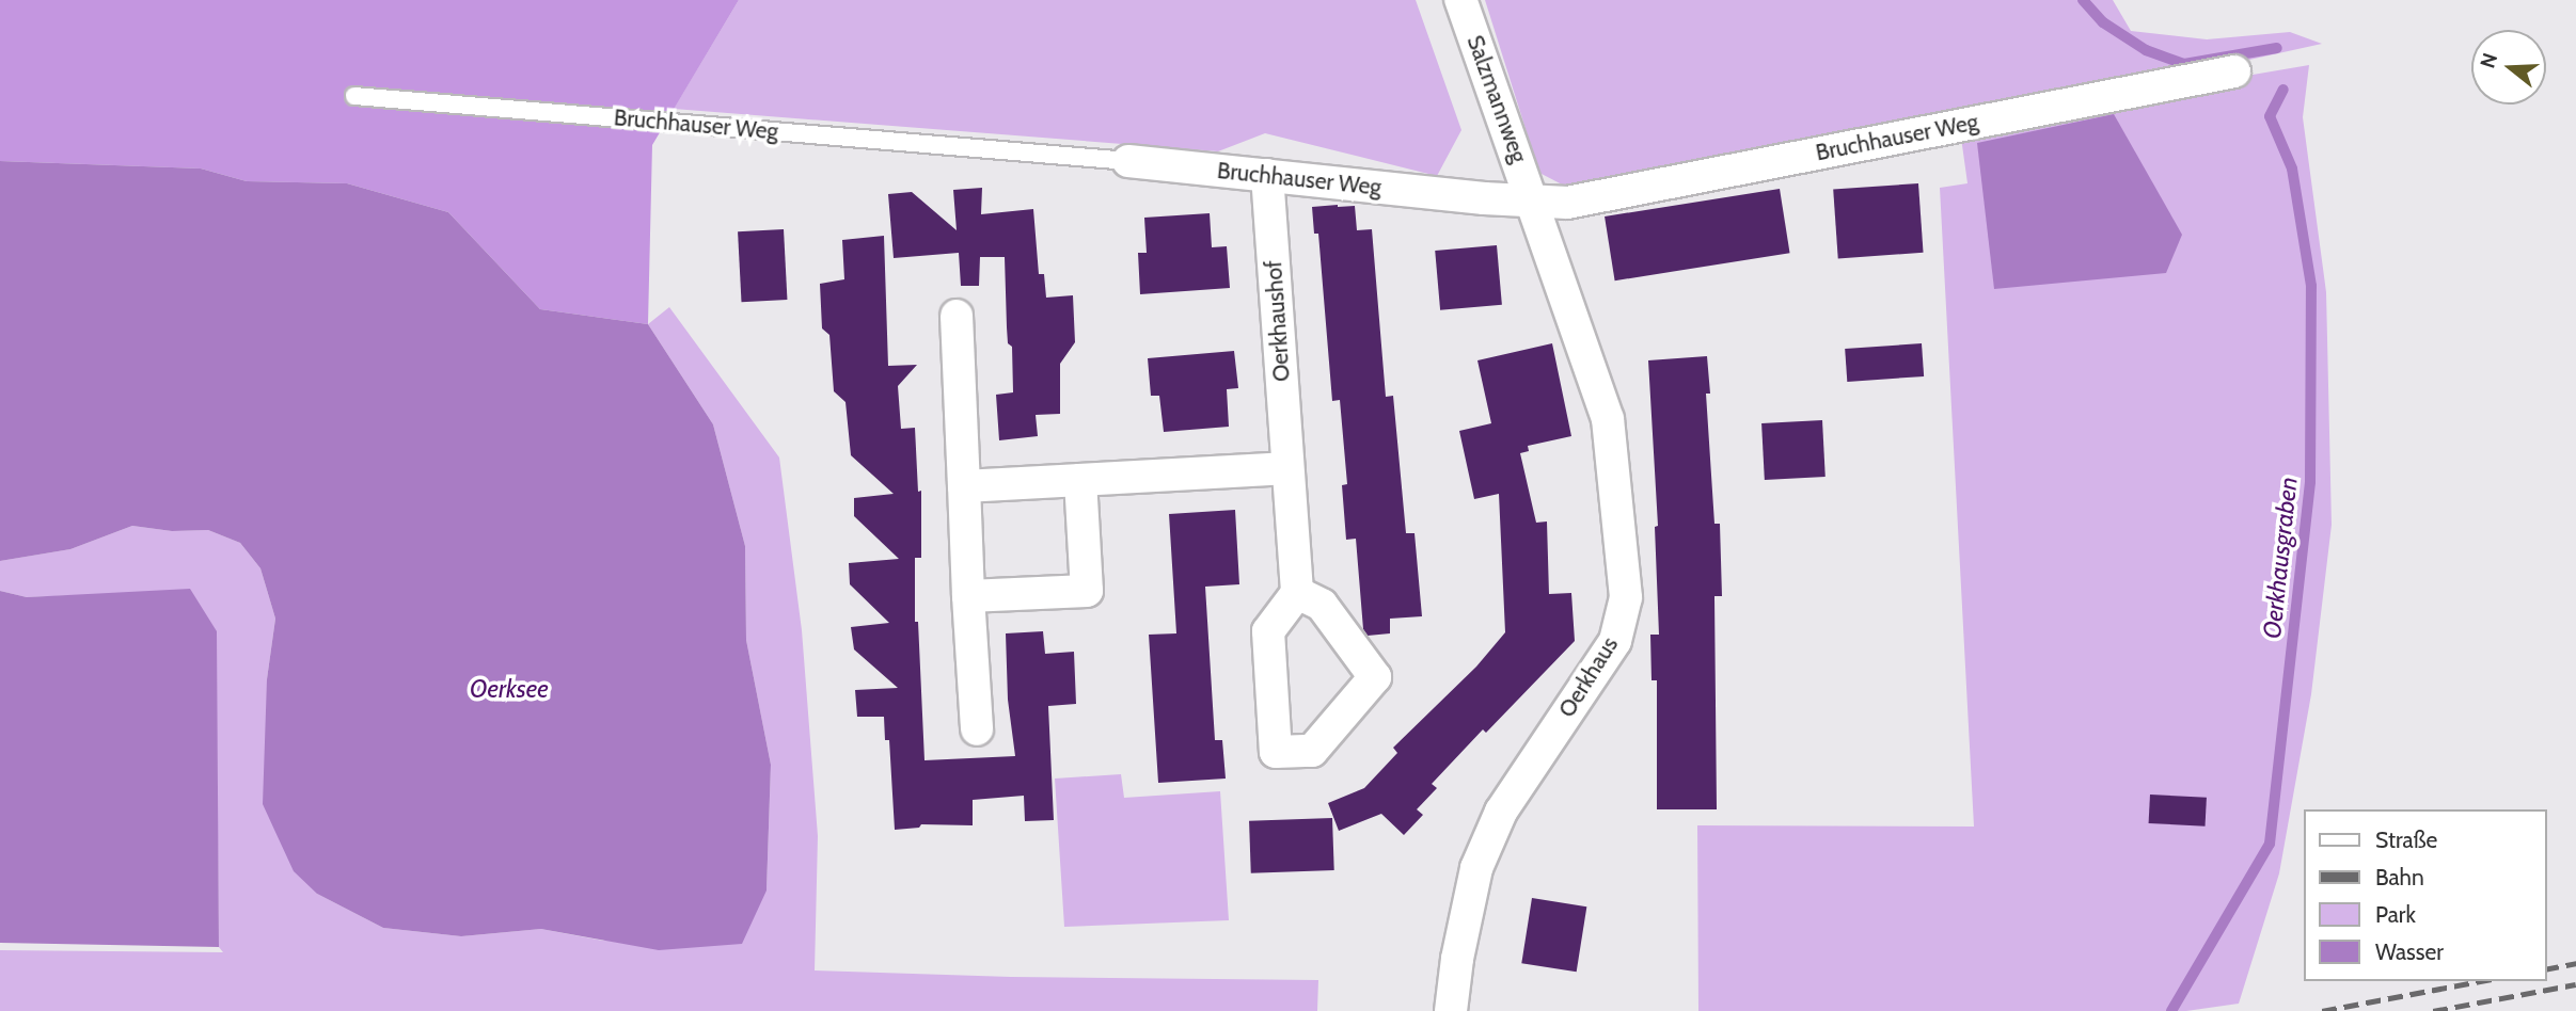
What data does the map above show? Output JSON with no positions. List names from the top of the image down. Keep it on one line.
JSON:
{"streets":{"street":["Salzmannweg","Bruchhauser Weg","Oerkhaushof","Oerkhaus"]},"crossings":[["Salzmannweg","Bruchhauser Weg"],["Salzmannweg","Oerkhaus"],["Bruchhauser Weg","Oerkhaushof"],["Bruchhauser Weg","Oerkhaus"]],"water":["Oerkhausgraben","Oerksee"],"legend":["Straße","Bahn","Park","Wasser"],"north":"left"}
